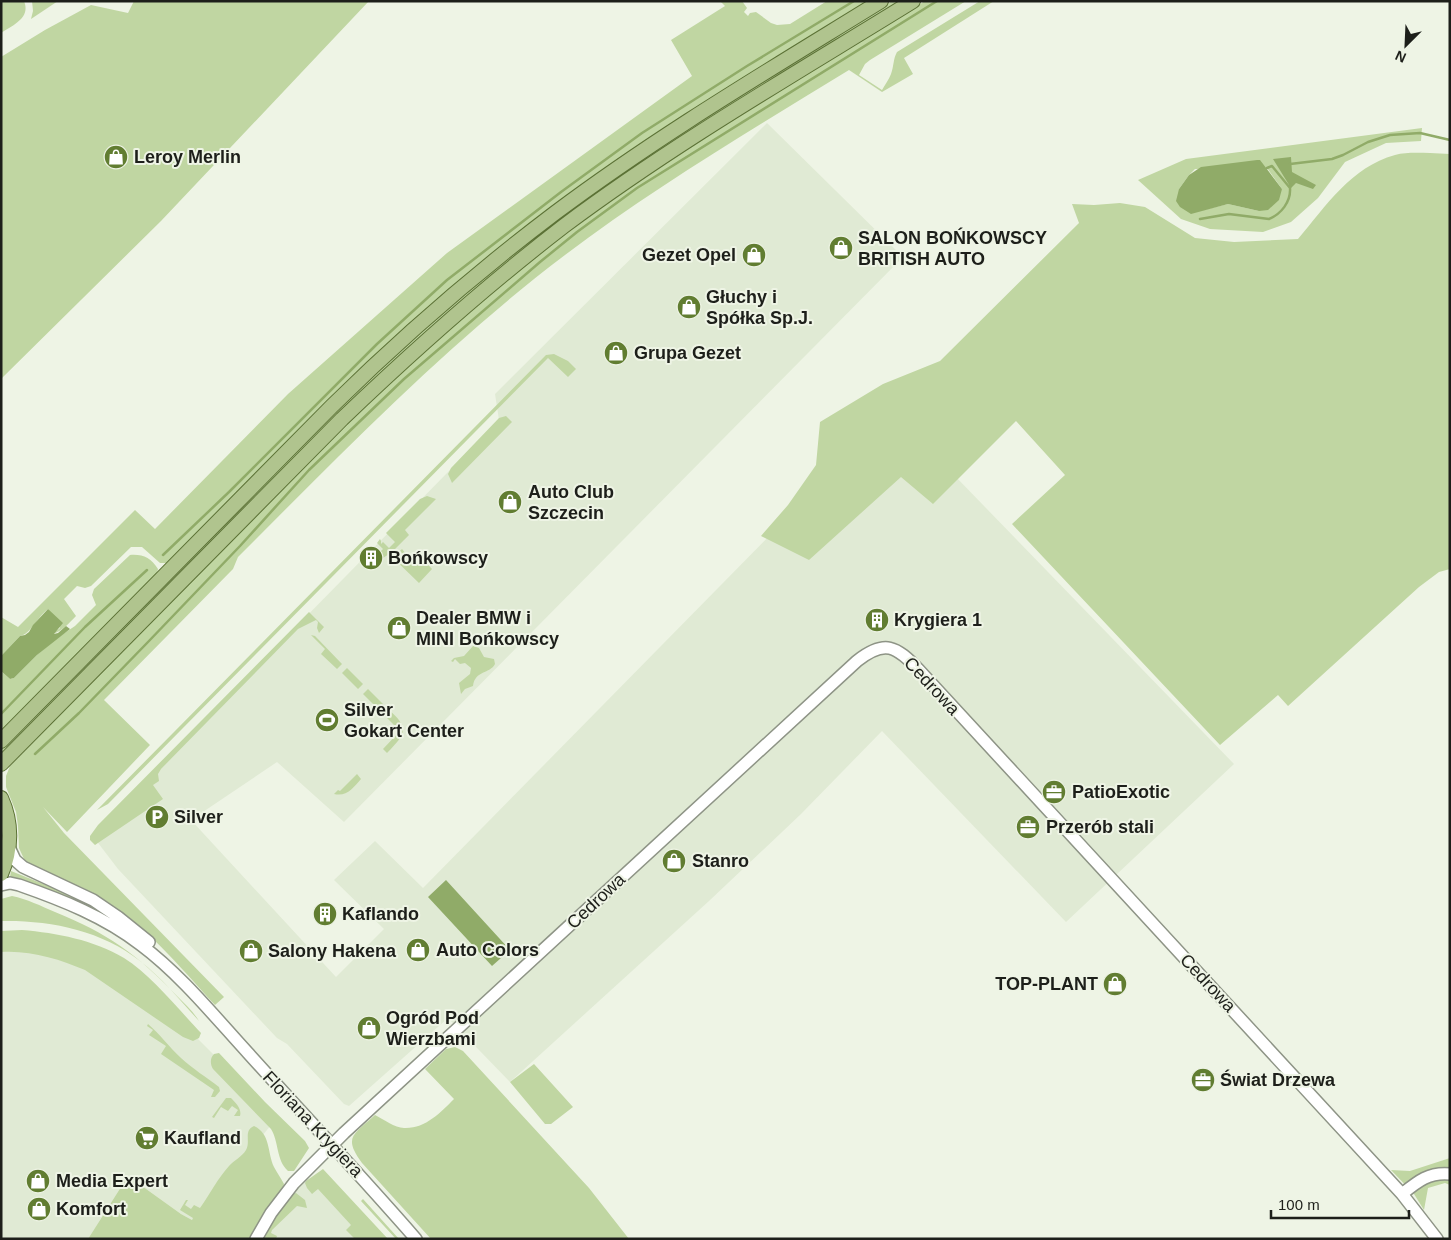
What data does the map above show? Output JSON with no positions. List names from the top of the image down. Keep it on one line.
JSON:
{"streets":{"street":["Cedrowa","Floriana Krygiera"]},"crossings":[["Cedrowa","Floriana Krygiera"]],"places":{"shop":["Leroy Merlin","SALON BOŃKOWSCY BRITISH AUTO","Gezet Opel","Głuchy i Spółka Sp.J.","Grupa Gezet","Auto Club Szczecin","Dealer BMW i MINI Bońkowscy","Stanro","Auto Colors","Salony Hakena","TOP-PLANT","Ogród Pod Wierzbami","Media Expert","Komfort"],"building":["Bońkowscy","Krygiera 1","Kaflando"],"sports":["Silver Gokart Center"],"office":["PatioExotic","Przerób stali","Świat Drzewa"],"parking":["Silver"],"supermarket":["Kaufland"]},"scale_bar":"100 m","north":"bottom left"}
